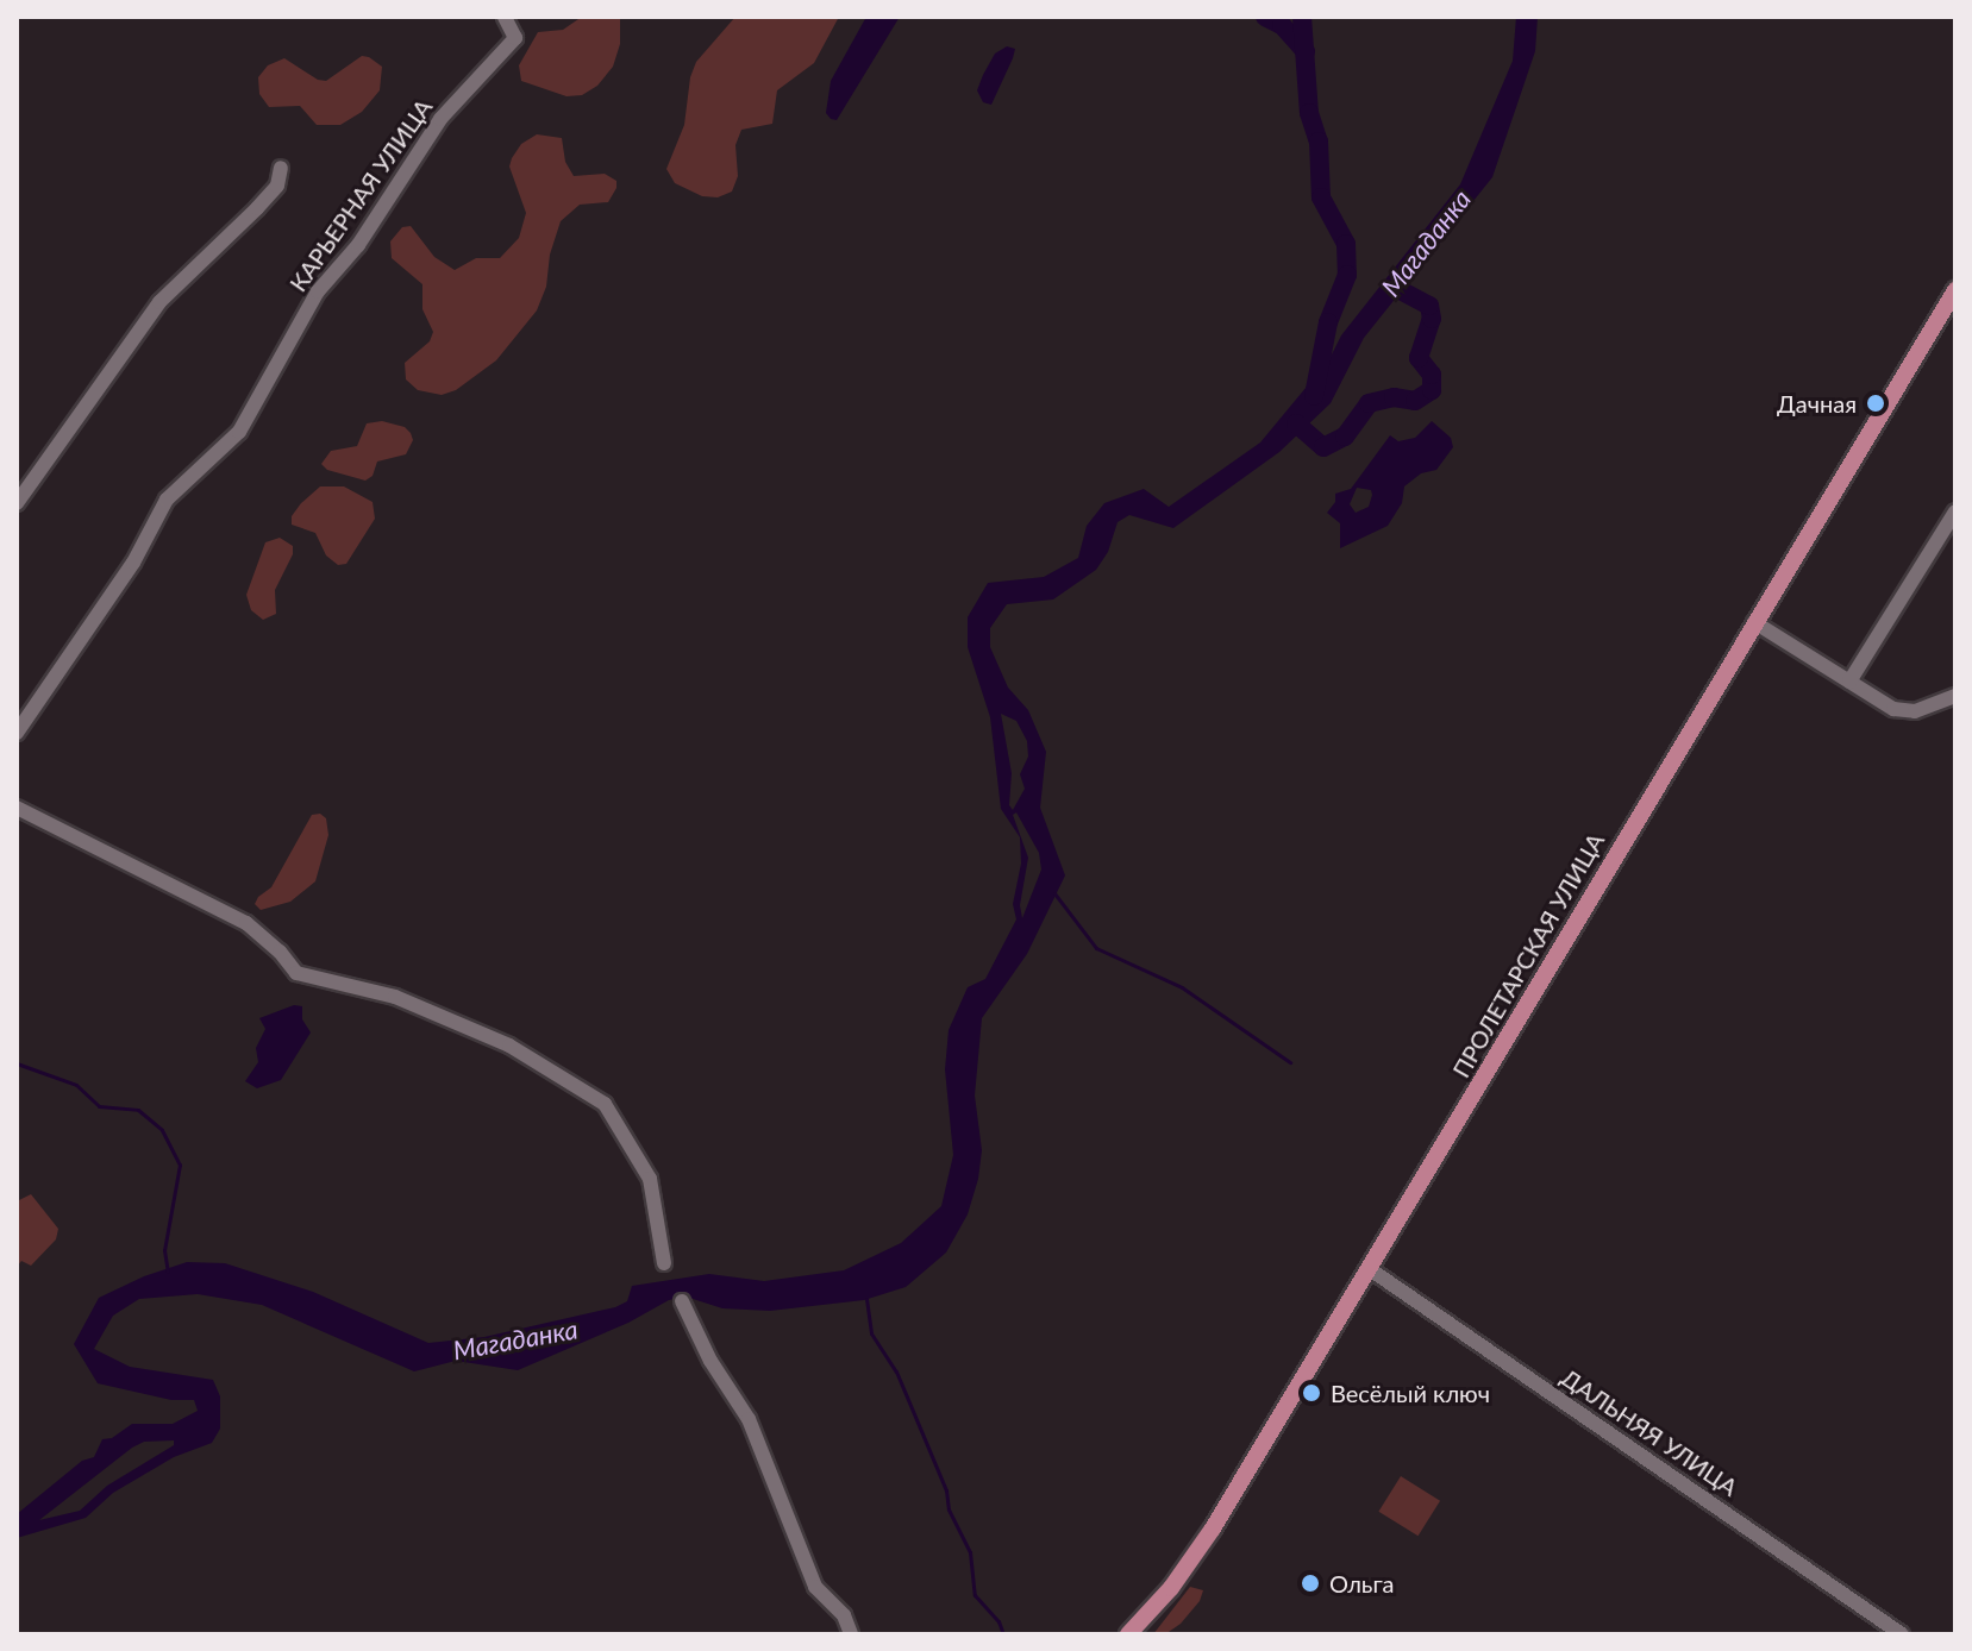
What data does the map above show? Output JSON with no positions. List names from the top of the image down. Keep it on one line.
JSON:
{"streets":{"main road":["ПРОЛЕТАРСКАЯ УЛИЦА"],"street":["КАРЬЕРНАЯ УЛИЦА","ДАЛЬНЯЯ УЛИЦА"]},"crossings":[["ПРОЛЕТАРСКАЯ УЛИЦА","ДАЛЬНЯЯ УЛИЦА"]],"water":["Магаданка"],"places":["Дачная","Весёлый ключ","Ольга"]}
